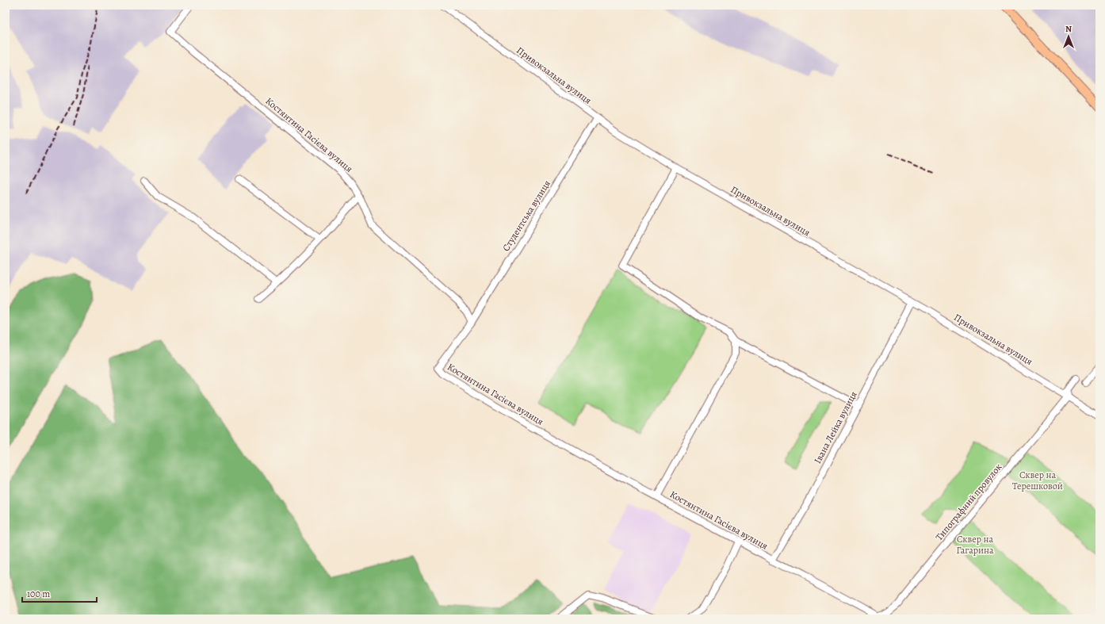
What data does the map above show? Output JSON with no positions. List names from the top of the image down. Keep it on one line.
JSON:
{"streets":{"street":["Привокзальна вулиця","Костянтина Гасієва вулиця","Студентська вулиця","Івана Лейка вулиця","Типографний провулок"]},"crossings":[["Привокзальна вулиця","Студентська вулиця"],["Привокзальна вулиця","Івана Лейка вулиця"],["Привокзальна вулиця","Типографний провулок"],["Костянтина Гасієва вулиця","Студентська вулиця"],["Костянтина Гасієва вулиця","Івана Лейка вулиця"],["Костянтина Гасієва вулиця","Типографний провулок"]],"parks":["Сквер на Терешковой","Сквер на Гагарина"],"scale_bar":"100 m","north":"top"}
